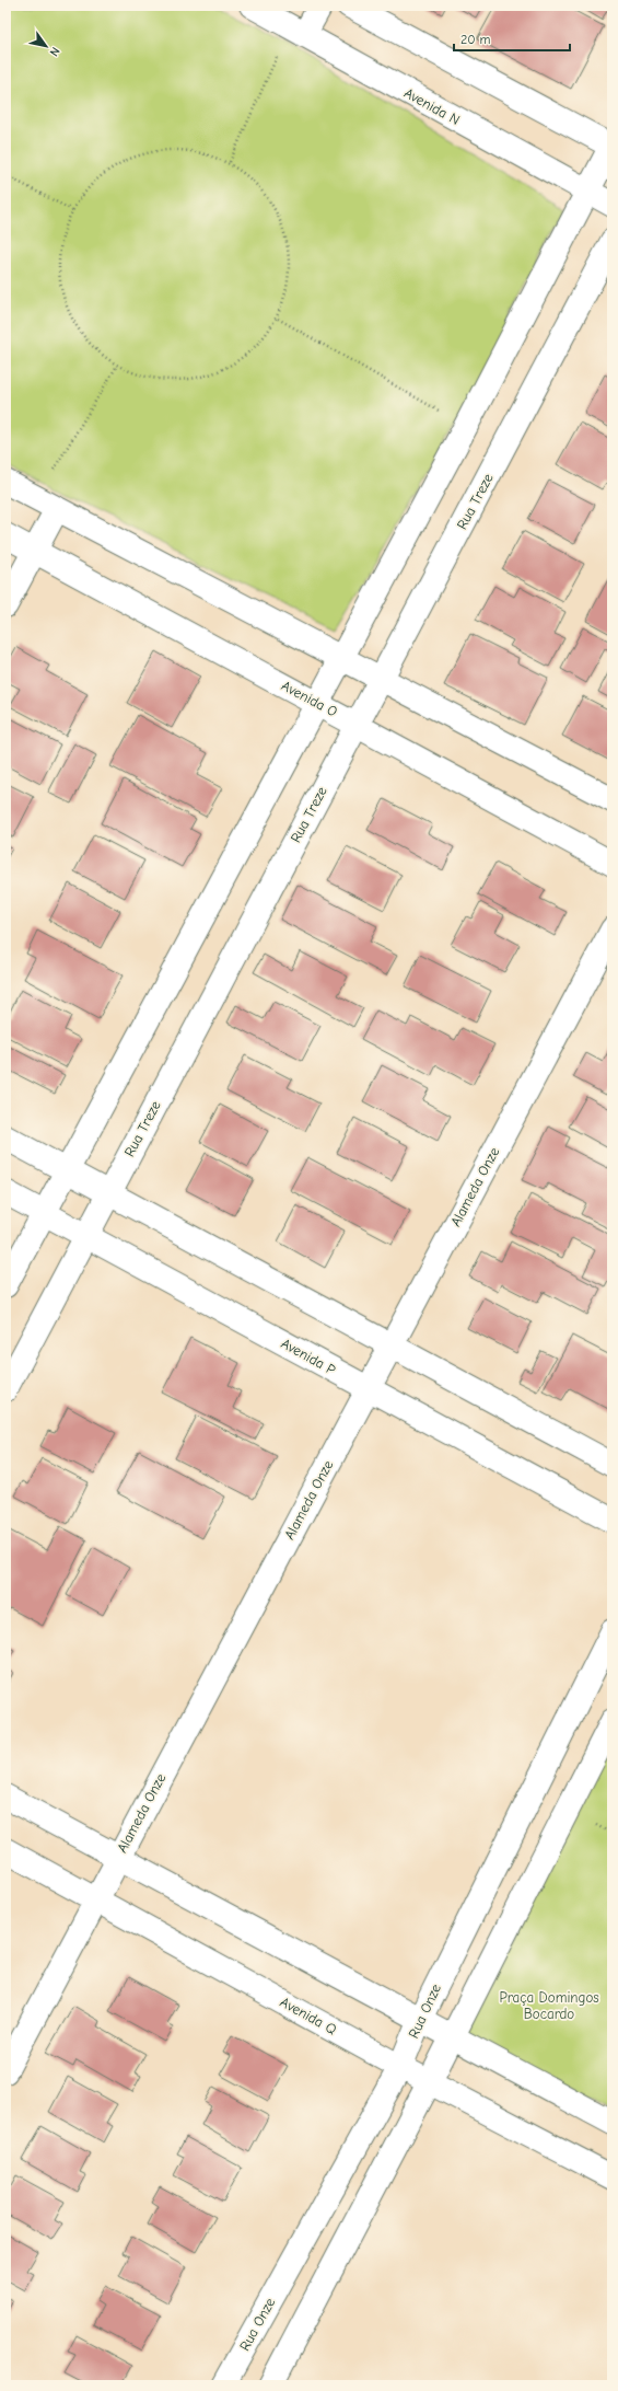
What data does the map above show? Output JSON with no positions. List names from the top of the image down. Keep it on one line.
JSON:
{"streets":{"street":["Avenida N","Rua Treze","Avenida O","Alameda Onze","Avenida P","Rua Onze","Avenida Q"]},"crossings":[["Rua Treze","Avenida O"],["Rua Treze","Avenida P"],["Alameda Onze","Avenida P"],["Alameda Onze","Avenida Q"],["Rua Onze","Avenida Q"]],"parks":["Praça Domingos Bocardo"],"scale_bar":"20 m","north":"bottom right"}
